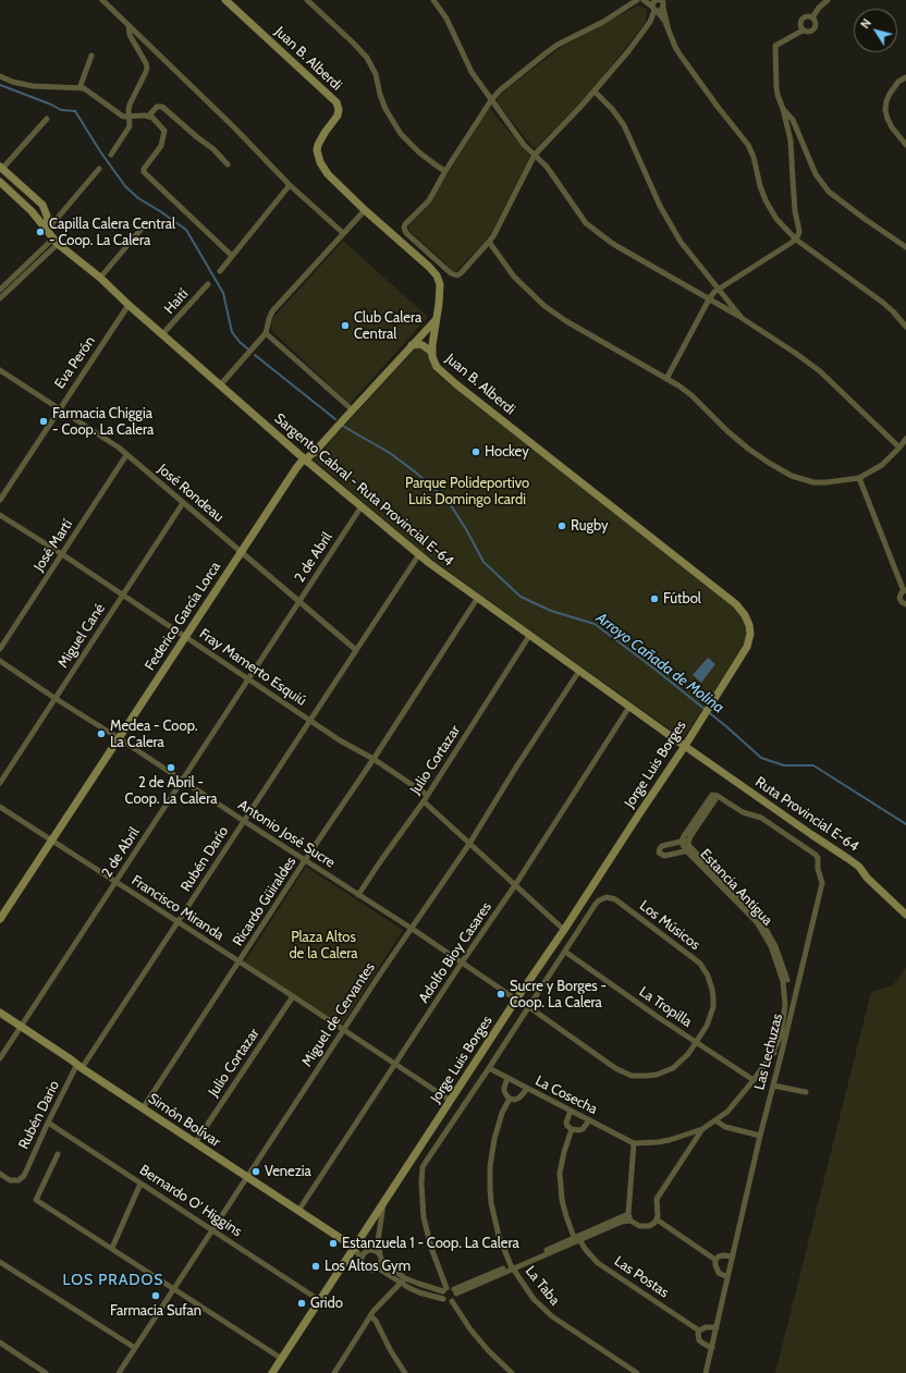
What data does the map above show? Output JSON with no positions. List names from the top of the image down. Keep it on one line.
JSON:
{"streets":{"street":["Juan B. Alberdi","Haití","Eva Perón","Sargento Cabral - Ruta Provincial E-64","José Rondeau","José Martí","2 de Abril","Federico García Lorca","Miguel Cané","Fray Mamerto Esquiú","Julio Cortazar","Jorge Luis Borges","Ruta Provincial E-64","Antonio José Sucre","Rubén Darío","Estancia Antigua","Ricardo Güiraldes","Francisco Miranda","Los Músicos","Adolfo Bioy Casares","La Tropilla","Miguel de Cervantes","Las Lechuzas","La Cosecha","Rubén Dario","Simón Bolívar","Bernardo O' Higgins","Las Postas","La Taba"]},"crossings":[["Juan B. Alberdi","Federico García Lorca"],["Juan B. Alberdi","Jorge Luis Borges"],["Haití","Sargento Cabral - Ruta Provincial E-64"],["Eva Perón","Sargento Cabral - Ruta Provincial E-64"],["Eva Perón","José Rondeau"],["Sargento Cabral - Ruta Provincial E-64","2 de Abril"],["Sargento Cabral - Ruta Provincial E-64","Federico García Lorca"],["Sargento Cabral - Ruta Provincial E-64","Julio Cortazar"],["Sargento Cabral - Ruta Provincial E-64","Jorge Luis Borges"],["Sargento Cabral - Ruta Provincial E-64","Ruta Provincial E-64"],["Sargento Cabral - Ruta Provincial E-64","Rubén Darío"],["Sargento Cabral - Ruta Provincial E-64","Ricardo Güiraldes"],["Sargento Cabral - Ruta Provincial E-64","Adolfo Bioy Casares"],["Sargento Cabral - Ruta Provincial E-64","Miguel de Cervantes"],["José Rondeau","José Martí"],["José Rondeau","2 de Abril"],["José Rondeau","Federico García Lorca"],["José Rondeau","Miguel Cané"],["José Rondeau","Rubén Darío"],["José Martí","Fray Mamerto Esquiú"],["2 de Abril","Fray Mamerto Esquiú"],["2 de Abril","Antonio José Sucre"],["2 de Abril","Francisco Miranda"],["2 de Abril","Simón Bolívar"],["Federico García Lorca","Fray Mamerto Esquiú"],["Federico García Lorca","Antonio José Sucre"],["Federico García Lorca","Francisco Miranda"],["Miguel Cané","Fray Mamerto Esquiú"],["Miguel Cané","Antonio José Sucre"],["Fray Mamerto Esquiú","Julio Cortazar"],["Fray Mamerto Esquiú","Rubén Darío"],["Fray Mamerto Esquiú","Ricardo Güiraldes"],["Julio Cortazar","Antonio José Sucre"],["Julio Cortazar","Francisco Miranda"],["Julio Cortazar","Simón Bolívar"],["Jorge Luis Borges","Ruta Provincial E-64"],["Jorge Luis Borges","Antonio José Sucre"],["Jorge Luis Borges","Francisco Miranda"],["Jorge Luis Borges","Simón Bolívar"],["Jorge Luis Borges","Bernardo O' Higgins"],["Antonio José Sucre","Rubén Darío"],["Antonio José Sucre","Ricardo Güiraldes"],["Antonio José Sucre","Adolfo Bioy Casares"],["Antonio José Sucre","Miguel de Cervantes"],["Rubén Darío","Francisco Miranda"],["Rubén Darío","Rubén Dario"],["Rubén Darío","Simón Bolívar"],["Estancia Antigua","La Tropilla"],["Estancia Antigua","Las Lechuzas"],["Estancia Antigua","La Cosecha"],["Ricardo Güiraldes","Francisco Miranda"],["Ricardo Güiraldes","Simón Bolívar"],["Francisco Miranda","Adolfo Bioy Casares"],["Francisco Miranda","Miguel de Cervantes"],["Los Músicos","La Tropilla"],["Adolfo Bioy Casares","Simón Bolívar"],["Miguel de Cervantes","Simón Bolívar"],["Miguel de Cervantes","Bernardo O' Higgins"],["Las Lechuzas","Las Postas"],["La Cosecha","Las Postas"],["Rubén Dario","Simón Bolívar"],["Rubén Dario","Bernardo O' Higgins"]],"districts":["LOS PRADOS"],"water":["Arroyo Cañada de Molina"],"parks":["Parque Polideportivo Luis Domingo Icardi","Plaza Altos de la Calera"],"places":["Capilla Calera Central - Coop. La Calera","Club Calera Central","Farmacia Chiggia - Coop. La Calera","Hockey","Rugby","Fútbol","Medea - Coop. La Calera","2 de Abril - Coop. La Calera","Sucre y Borges - Coop. La Calera","Venezia","Estanzuela 1 - Coop. La Calera","Los Altos Gym","Farmacia Sufan","Grido"],"north":"top left"}
